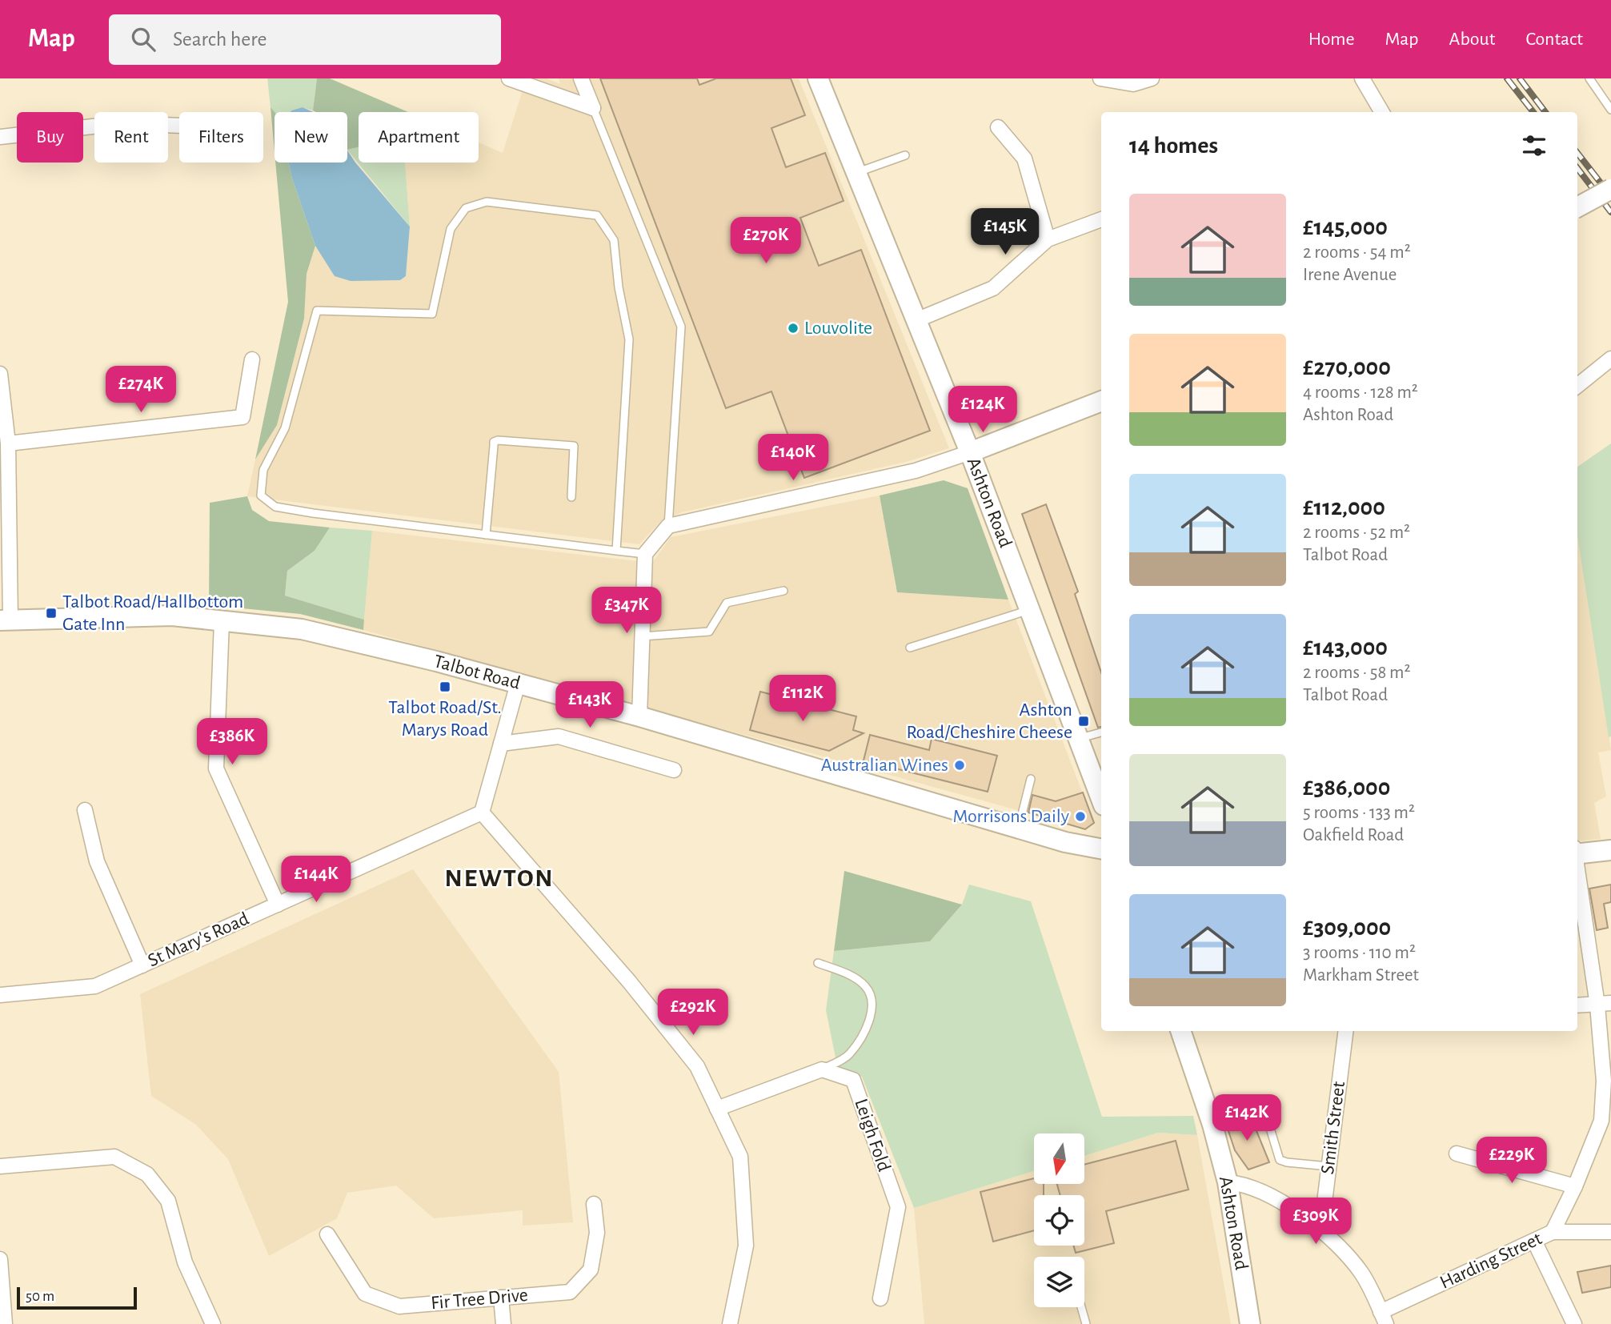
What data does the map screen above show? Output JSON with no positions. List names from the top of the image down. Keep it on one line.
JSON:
{"streets":{"street":["Ashton Road","Talbot Road","St Mary's Road","Smith Street","Leigh Fold","Harding Street","Fir Tree Drive"]},"districts":["NEWTON"],"places":{"other":["Louvolite","Australian Wines","Morrisons Daily"],"transit":["Talbot Road/Hallbottom Gate Inn","Talbot Road/St. Marys Road","Ashton Road/Cheshire Cheese"]},"scale_bar":"50 m","north":"bottom","page":{"header":"Map","search":"Search here","nav":["Home","Map","About","Contact"],"chip":["Buy","Rent","Filters","New","Apartment"],"heading":"14 homes","list":[{"name":"£145,000","note":"2 rooms · 54 m² · Irene Avenue"},{"name":"£270,000","note":"4 rooms · 128 m² · Ashton Road"},{"name":"£112,000","note":"2 rooms · 52 m² · Talbot Road"},{"name":"£143,000","note":"2 rooms · 58 m² · Talbot Road"},{"name":"£386,000","note":"5 rooms · 133 m² · Oakfield Road"},{"name":"£309,000","note":"3 rooms · 110 m² · Markham Street"}],"price":["£145K","£270K","£274K","£124K","£140K","£347K","£112K","£143K","£386K","£144K","£292K","£142K","£229K","£309K"],"scale":"50 m"}}
